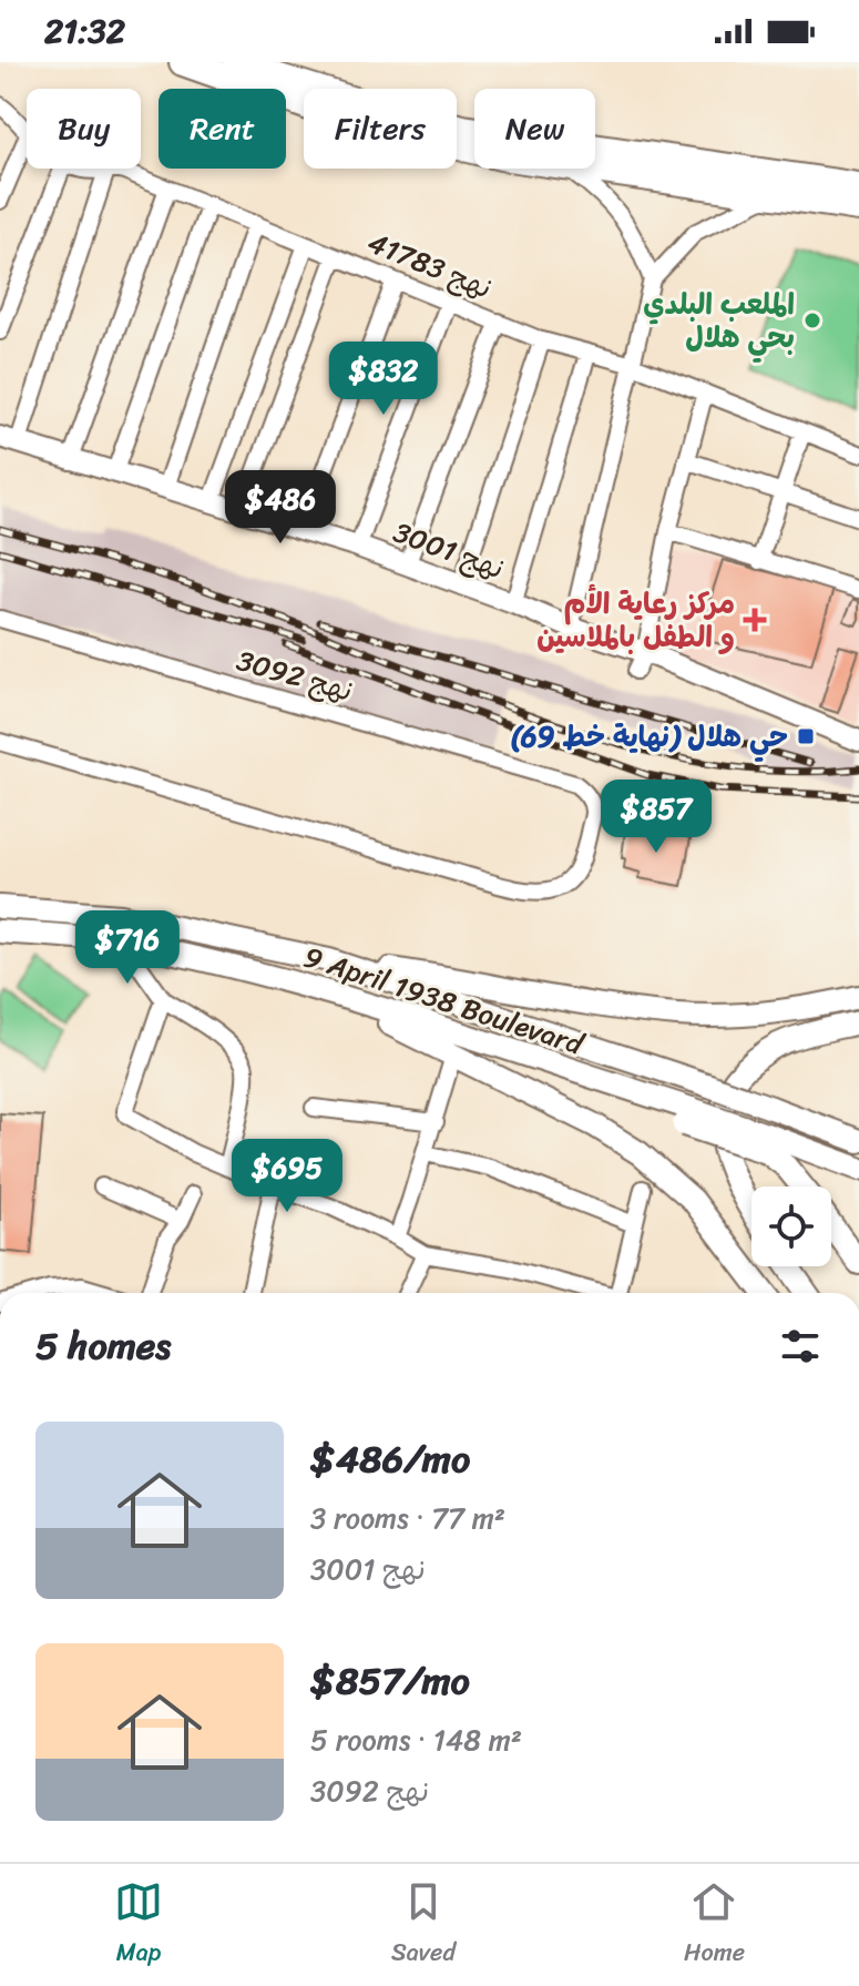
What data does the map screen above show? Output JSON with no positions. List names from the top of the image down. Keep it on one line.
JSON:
{"streets":{"main road":["9 April 1938 Boulevard"],"street":["نهج 41783","نهج 3001","نهج 3092"]},"places":{"other":["الملعب البلدي بحي هلال"],"health":["مركز رعاية الأم و الطفل بالملاسين"],"transit":["حي هلال (نهاية خط 69)"]},"page":{"status":"21:32","chip":["Buy","Rent","Filters","New"],"price":["$832","$486","$857","$716","$695"],"heading":"5 homes","list":[{"name":"$486/mo","note":"3 rooms · 77 m² · نهج 3001"},{"name":"$857/mo","note":"5 rooms · 148 m² · نهج 3092"}],"tabs":["Map","Saved","Home"]}}
